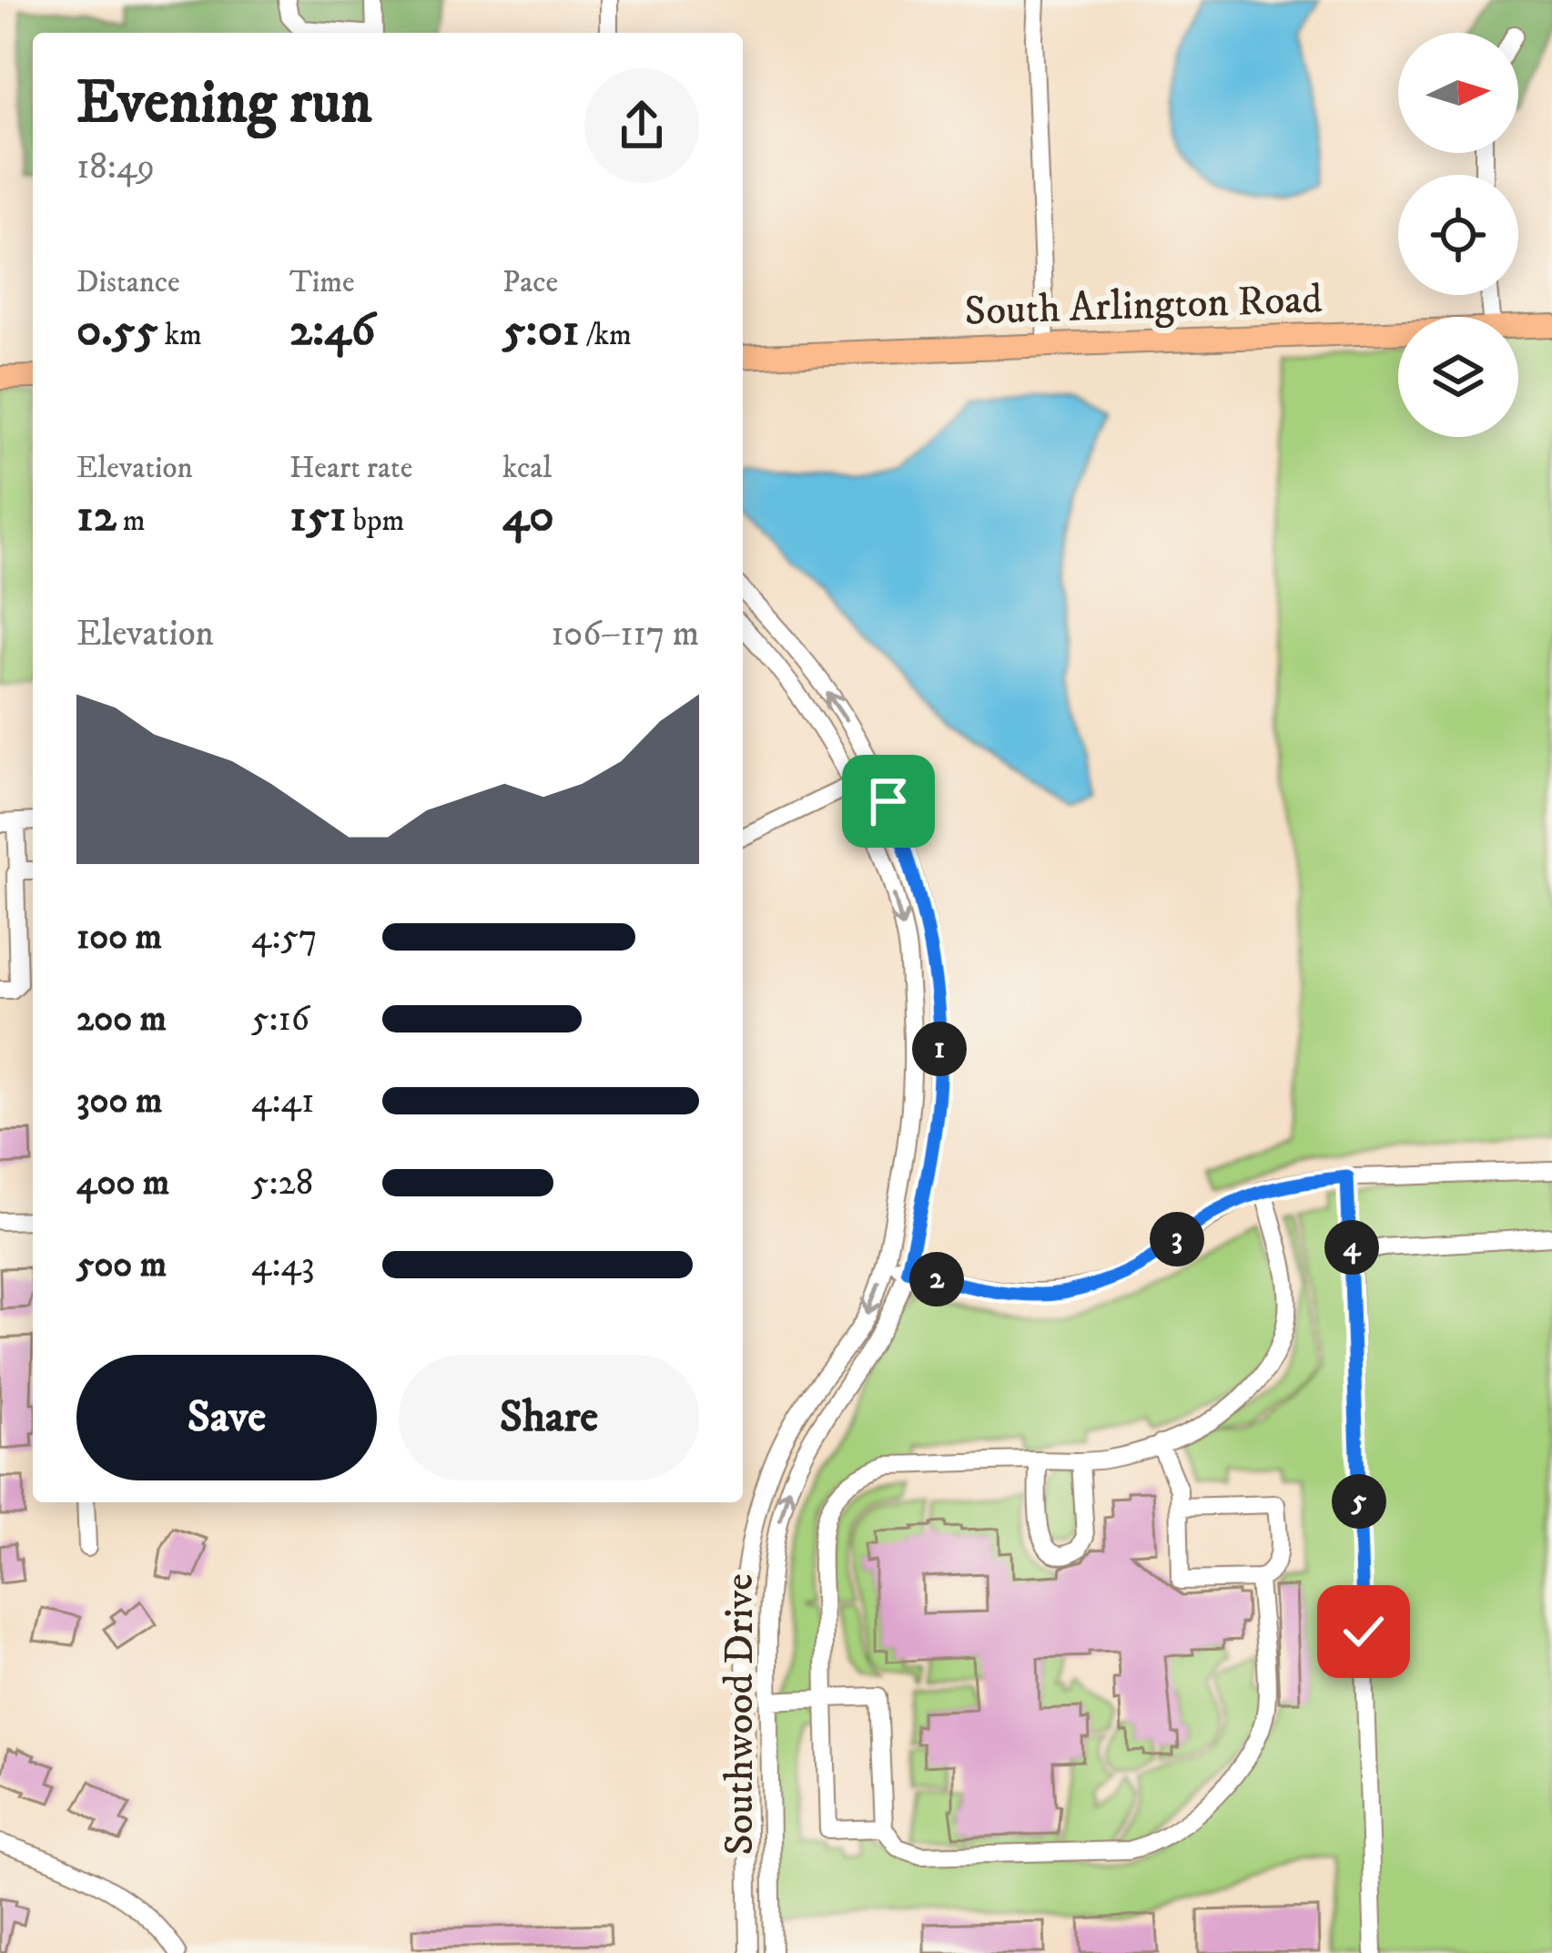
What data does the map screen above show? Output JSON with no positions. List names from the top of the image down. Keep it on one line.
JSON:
{"streets":{"main road":["South Arlington Road"],"street":["Southwood Drive"]},"north":"right","page":{"heading":["Evening run","18:49"],"stats":[["Distance","0.55 km"],["Time","2:46"],["Pace","5:01 /km"],["Elevation","12 m"],["Heart rate","151 bpm"],["kcal","40"]],"chart":["Elevation","106–117 m"],"list":[{"name":"100 m","note":"4:57"},{"name":"200 m","note":"5:16"},{"name":"300 m","note":"4:41"},{"name":"400 m","note":"5:28"},{"name":"500 m","note":"4:43"}],"pins":["1","3","4","2","5"],"buttons":["Save","Share"]}}
